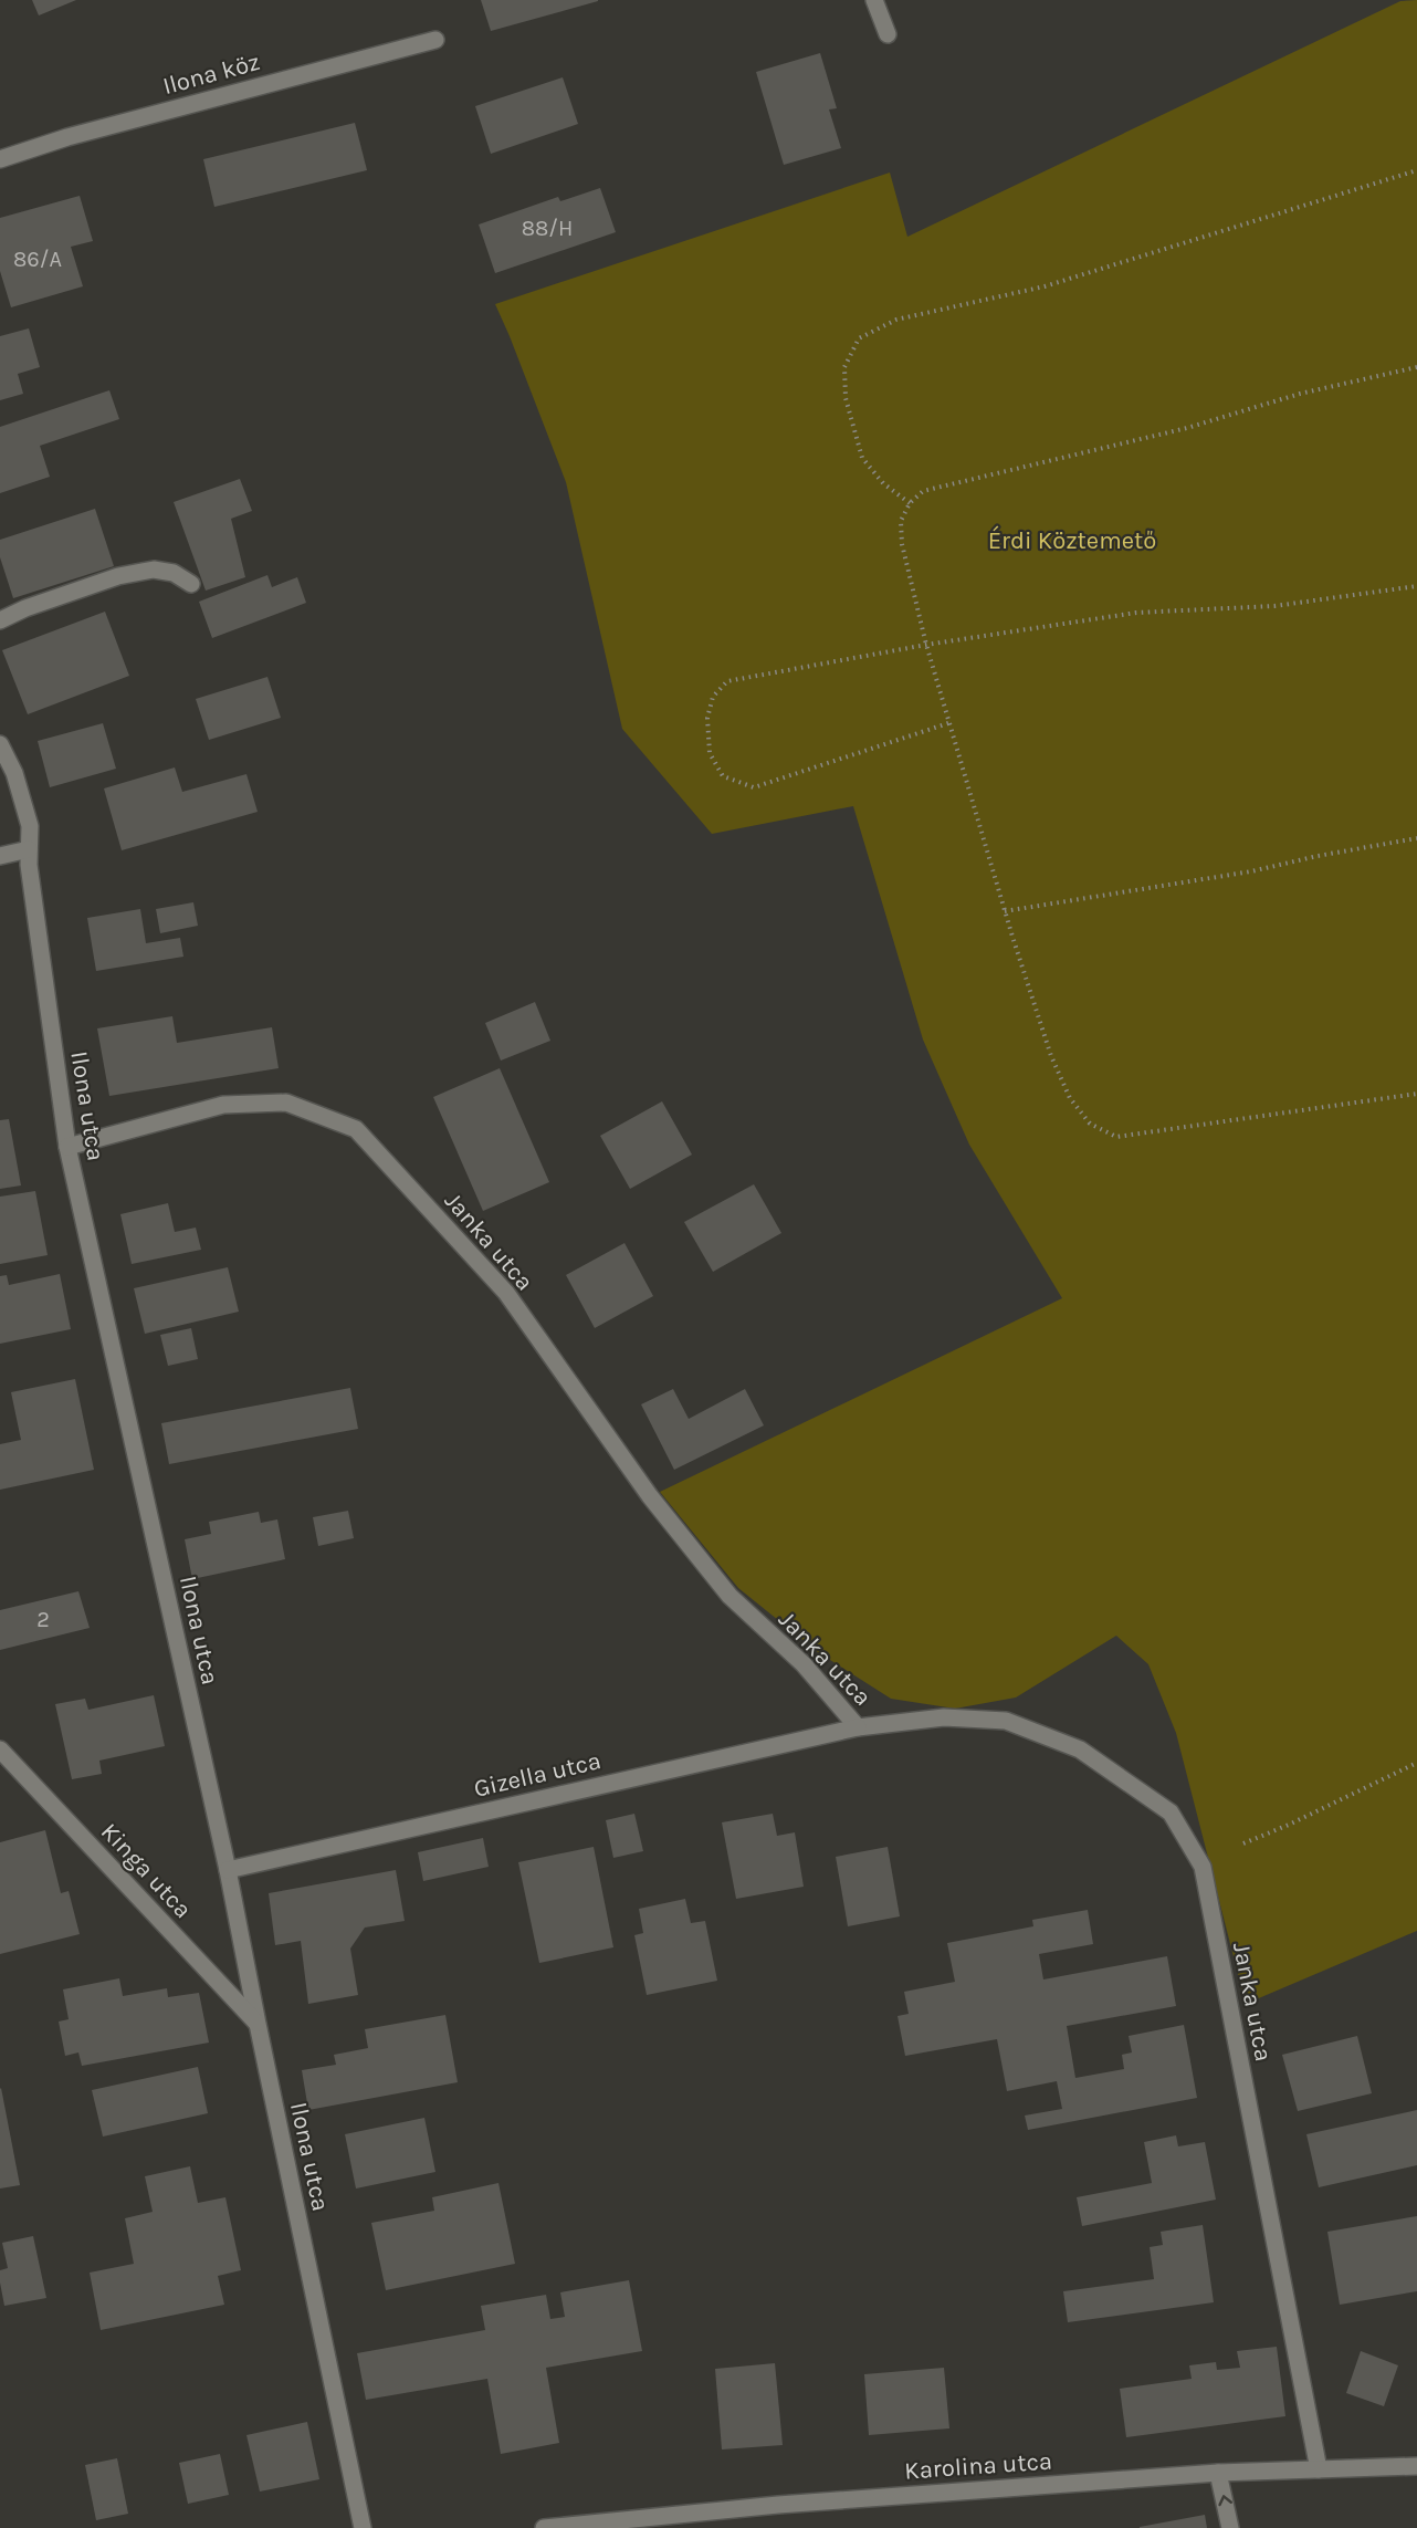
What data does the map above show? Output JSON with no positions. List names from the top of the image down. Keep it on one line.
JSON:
{"streets":{"street":["Ilona köz","Ilona utca","Janka utca","Gizella utca","Kinga utca","Karolina utca"]},"crossings":[["Ilona utca","Janka utca"],["Ilona utca","Gizella utca"],["Ilona utca","Kinga utca"],["Janka utca","Gizella utca"],["Janka utca","Karolina utca"]],"parks":["Érdi Köztemető"],"house_numbers":["88/H","86/A","2"]}
